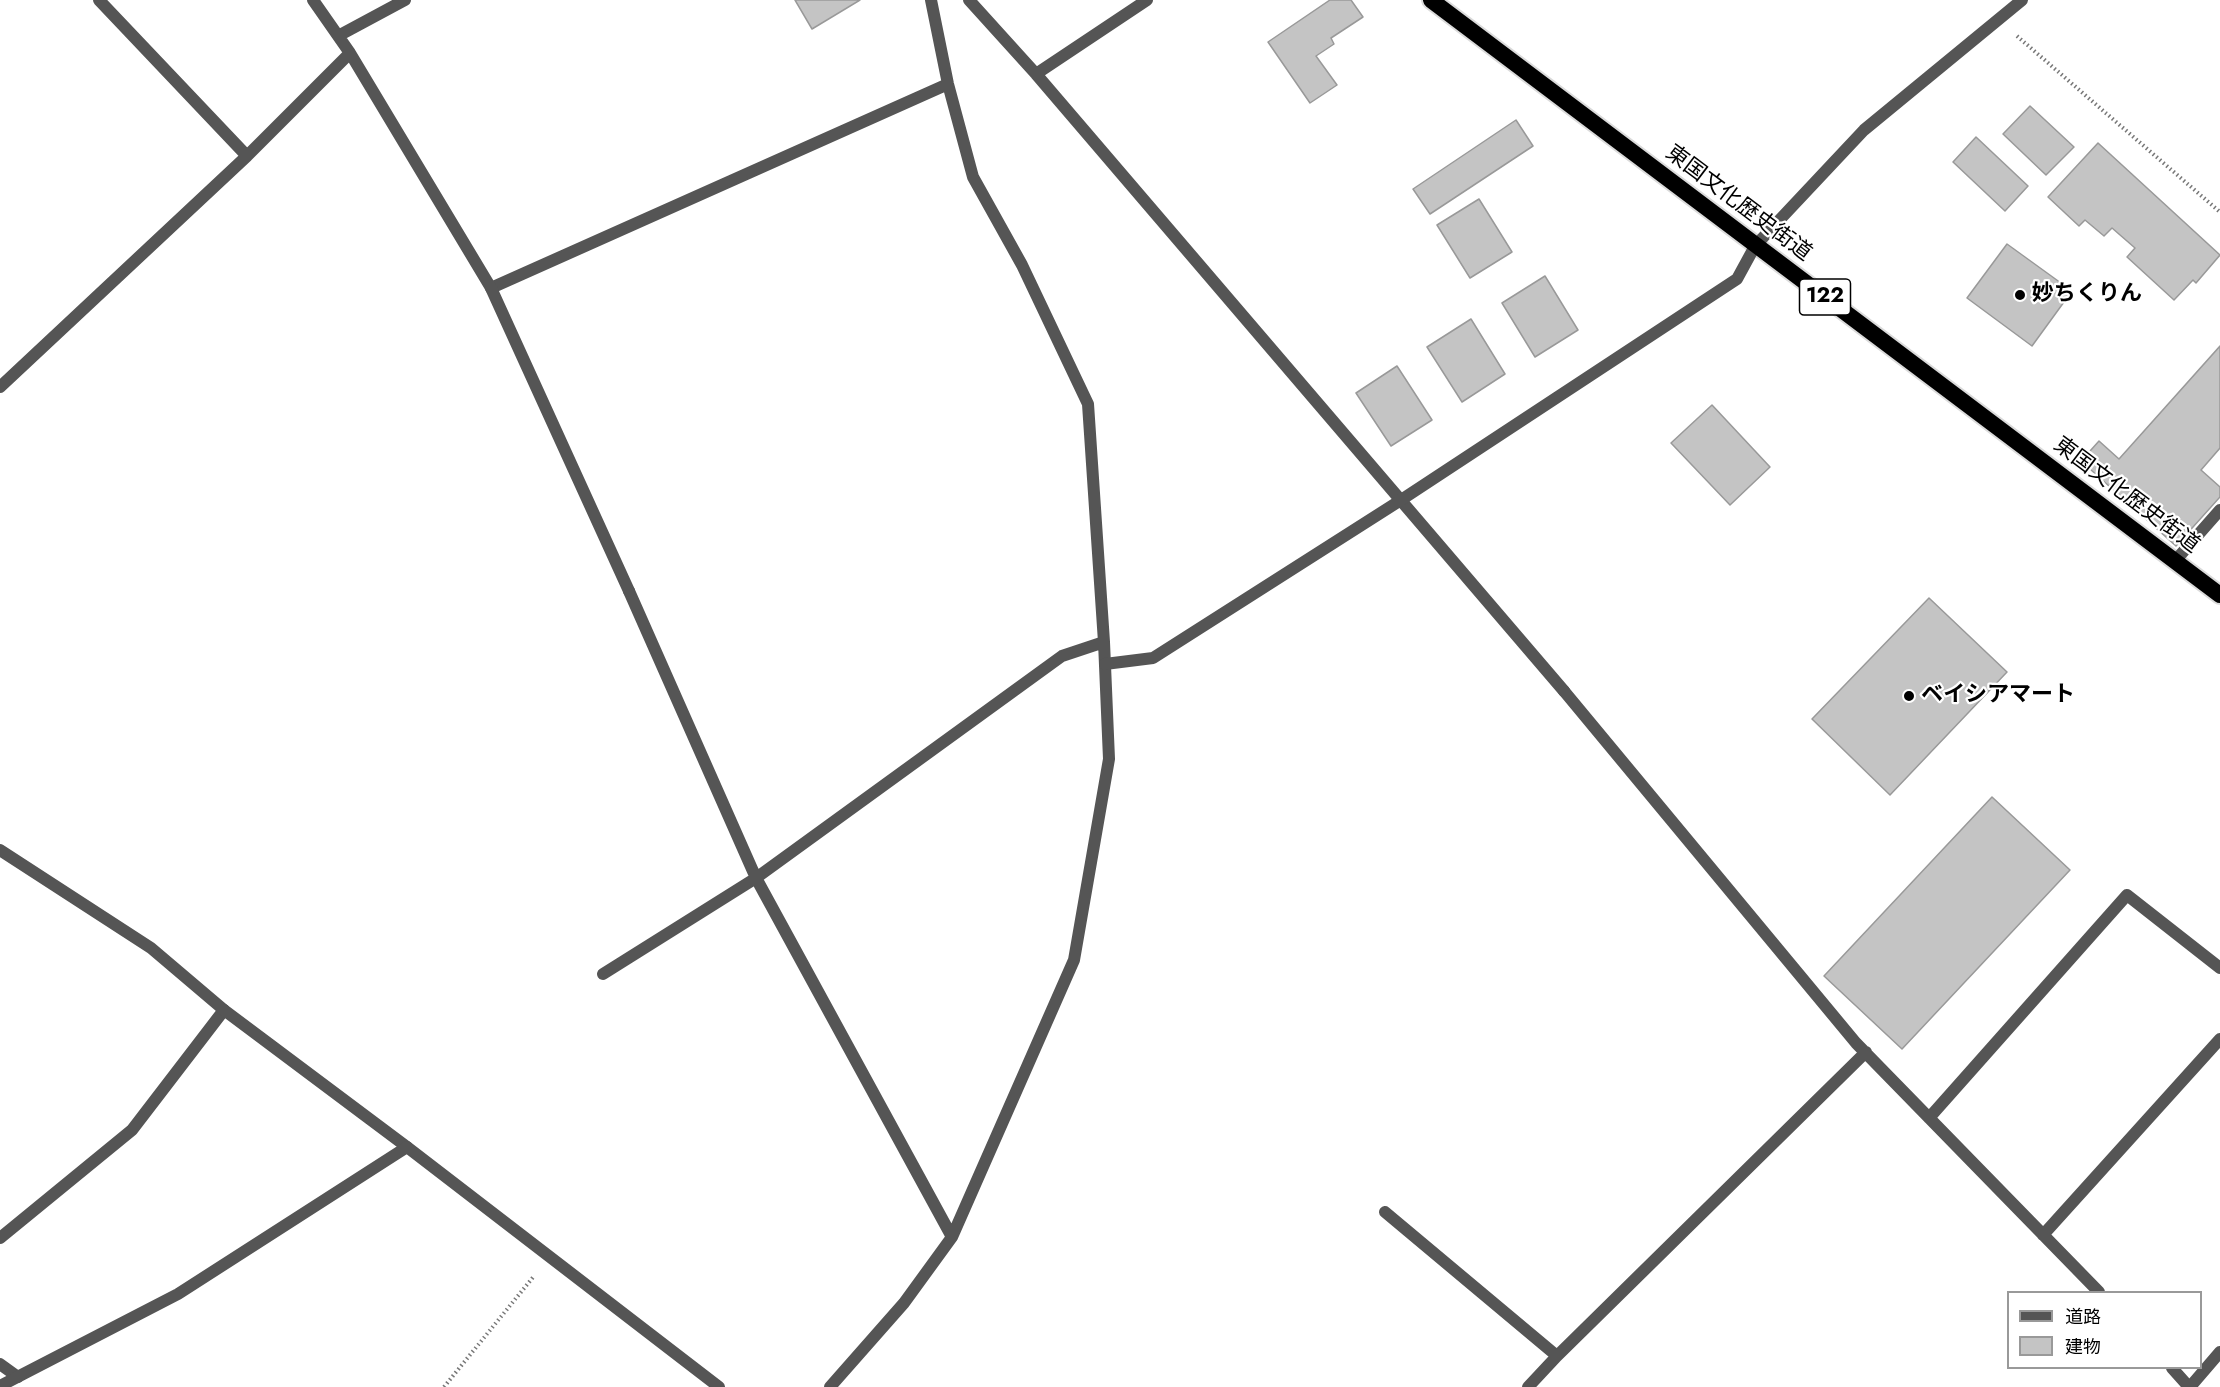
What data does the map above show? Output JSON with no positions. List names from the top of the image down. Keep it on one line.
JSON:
{"streets":{"highway":["東国文化歴史街道","122"]},"places":["妙ちくりん","ベイシアマート"],"legend":["道路","建物"]}
